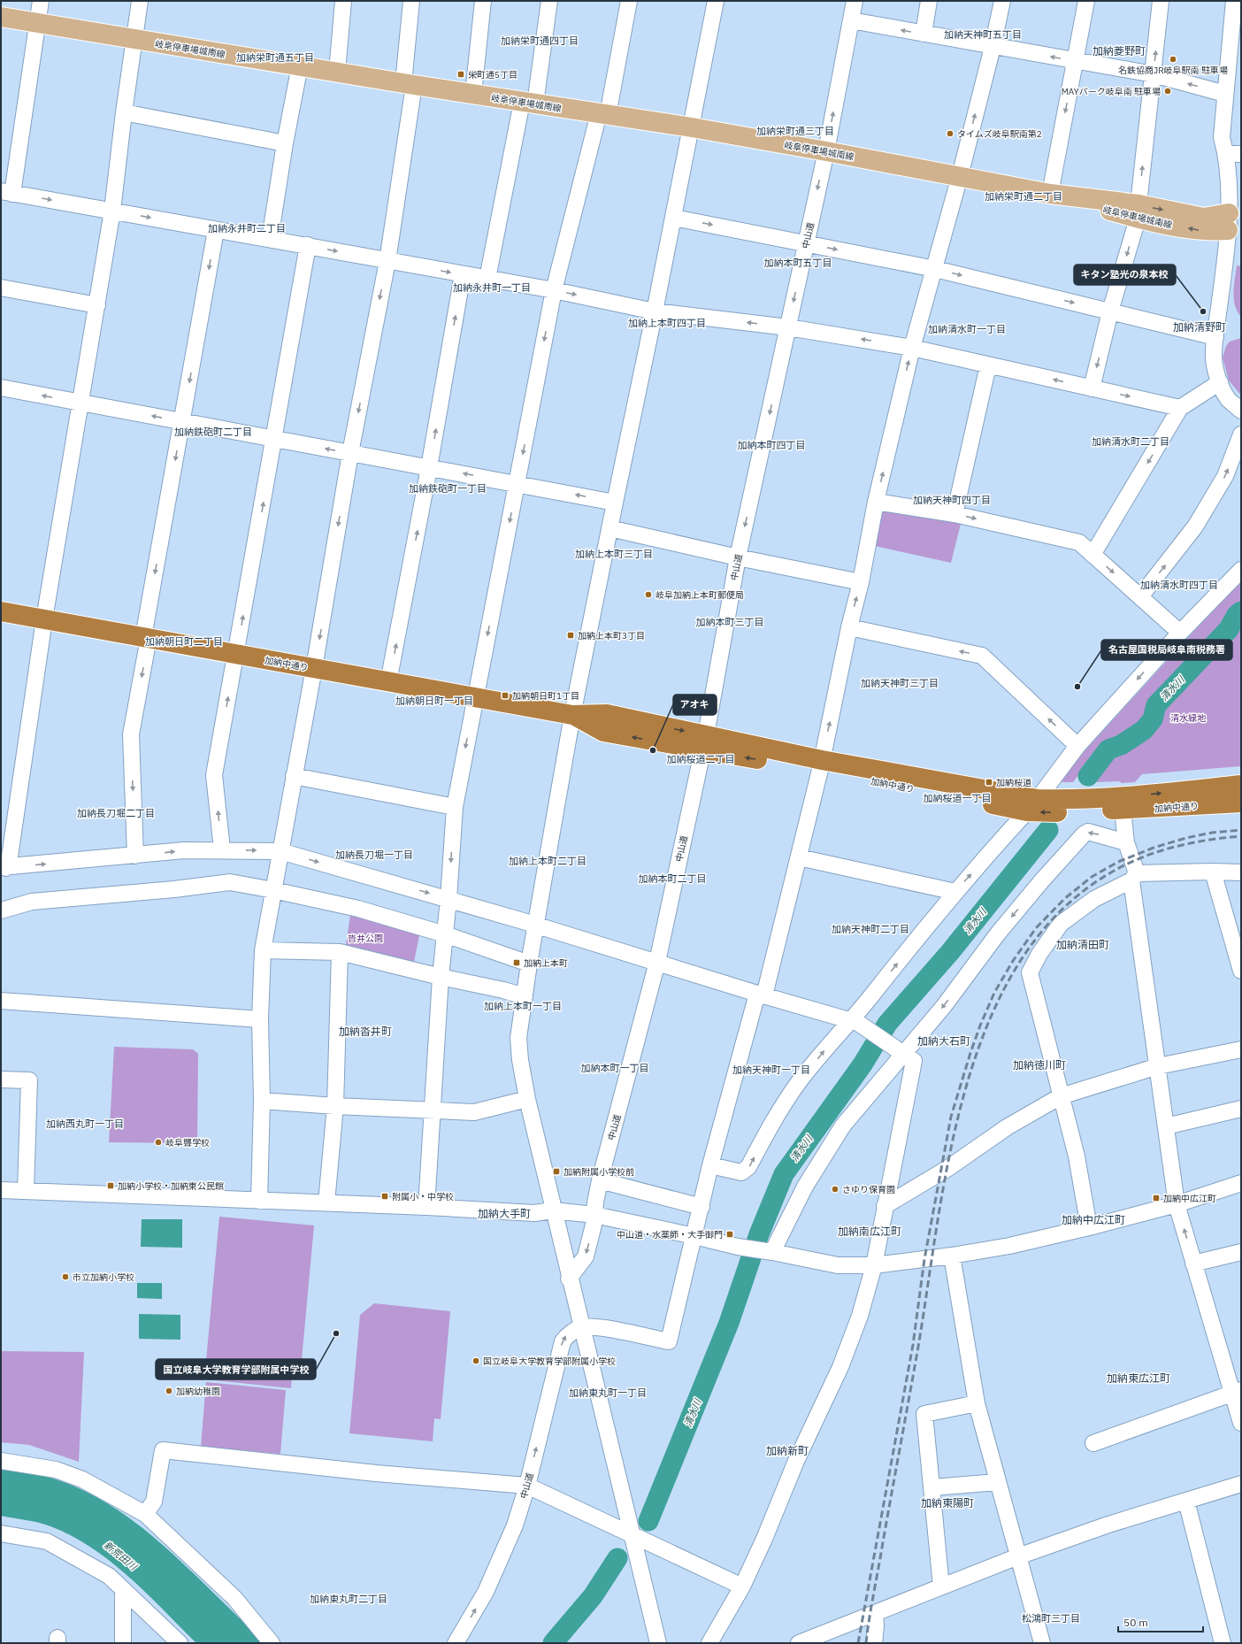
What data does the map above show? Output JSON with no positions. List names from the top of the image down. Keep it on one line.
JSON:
{"streets":{"highway":["加納中通り"],"main road":["岐阜停車場城南線"],"street":["中山道"]},"crossings":[["岐阜停車場城南線","中山道"],["中山道","加納中通り"]],"districts":["加納天神町五丁目","加納栄町通四丁目","加納菱野町","加納栄町通五丁目","加納栄町通三丁目","加納栄町通二丁目","加納永井町二丁目","加納本町五丁目","加納永井町一丁目","加納上本町四丁目","加納清野町","加納清水町一丁目","加納鉄砲町二丁目","加納清水町二丁目","加納本町四丁目","加納鉄砲町一丁目","加納天神町四丁目","加納上本町三丁目","加納清水町四丁目","加納本町三丁目","加納朝日町二丁目","加納天神町三丁目","加納朝日町一丁目","加納桜道二丁目","加納桜道一丁目","加納長刀堀二丁目","加納長刀堀一丁目","加納上本町二丁目","加納本町二丁目","加納天神町二丁目","加納清田町","加納上本町一丁目","加納沓井町","加納大石町","加納徳川町","加納本町一丁目","加納天神町一丁目","加納西丸町一丁目","加納大手町","加納中広江町","加納南広江町","加納東広江町","加納東丸町一丁目","加納新町","加納東陽町","加納東丸町二丁目","松鴻町三丁目"],"water":["清水川","新荒田川"],"parks":["清水緑地","沓井公園"],"places":{"other":["名鉄協商JR岐阜駅南 駐車場","MAYパーク岐阜南 駐車場","タイムズ岐阜駅南第2","キタン塾光の泉本校","岐阜加納上本町郵便局","名古屋国税局岐阜南税務署","アオキ","岐阜聾学校","さゆり保育園","市立加納小学校","国立岐阜大学教育学部附属中学校","国立岐阜大学教育学部附属小学校","加納幼稚園"],"transit":["栄町通5丁目","加納上本町3丁目","加納朝日町1丁目","加納桜道","加納上本町","加納附属小学校前","加納小学校・加納東公民館","附属小・中学校","加納中広江町","中山道・水薬師・大手御門"]},"scale_bar":"50 m"}
